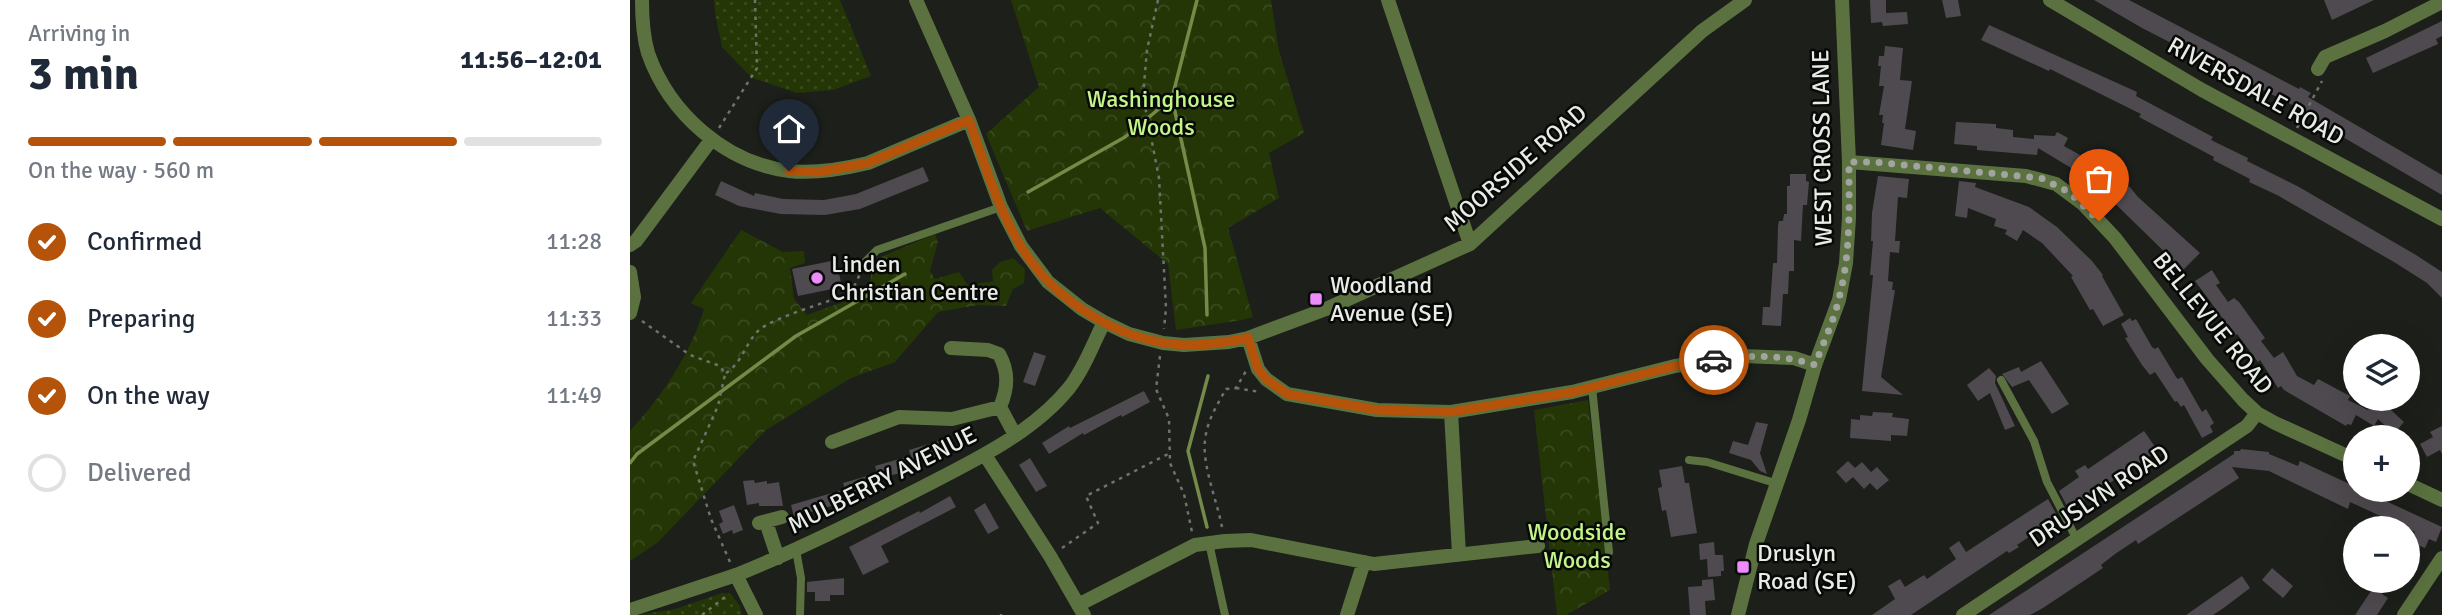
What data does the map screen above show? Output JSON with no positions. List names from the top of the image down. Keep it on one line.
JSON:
{"streets":{"street":["RIVERSDALE ROAD","WEST CROSS LANE","MOORSIDE ROAD","BELLEVUE ROAD","MULBERRY AVENUE","DRUSLYN ROAD"]},"crossings":[["WEST CROSS LANE","BELLEVUE ROAD"],["MOORSIDE ROAD","MULBERRY AVENUE"],["BELLEVUE ROAD","DRUSLYN ROAD"]],"parks":["Washinghouse Woods","Woodside Woods"],"places":{"other":["Linden Christian Centre"],"transit":["Woodland Avenue (SE)","Druslyn Road (SE)"]},"page":{"heading":["3 min","Arriving in","11:56–12:01"],"bar":"On the way · 560 m","list":[["Confirmed","11:28"],["Preparing","11:33"],["On the way","11:49"],"Delivered"],"map_buttons":["+","−"]}}
